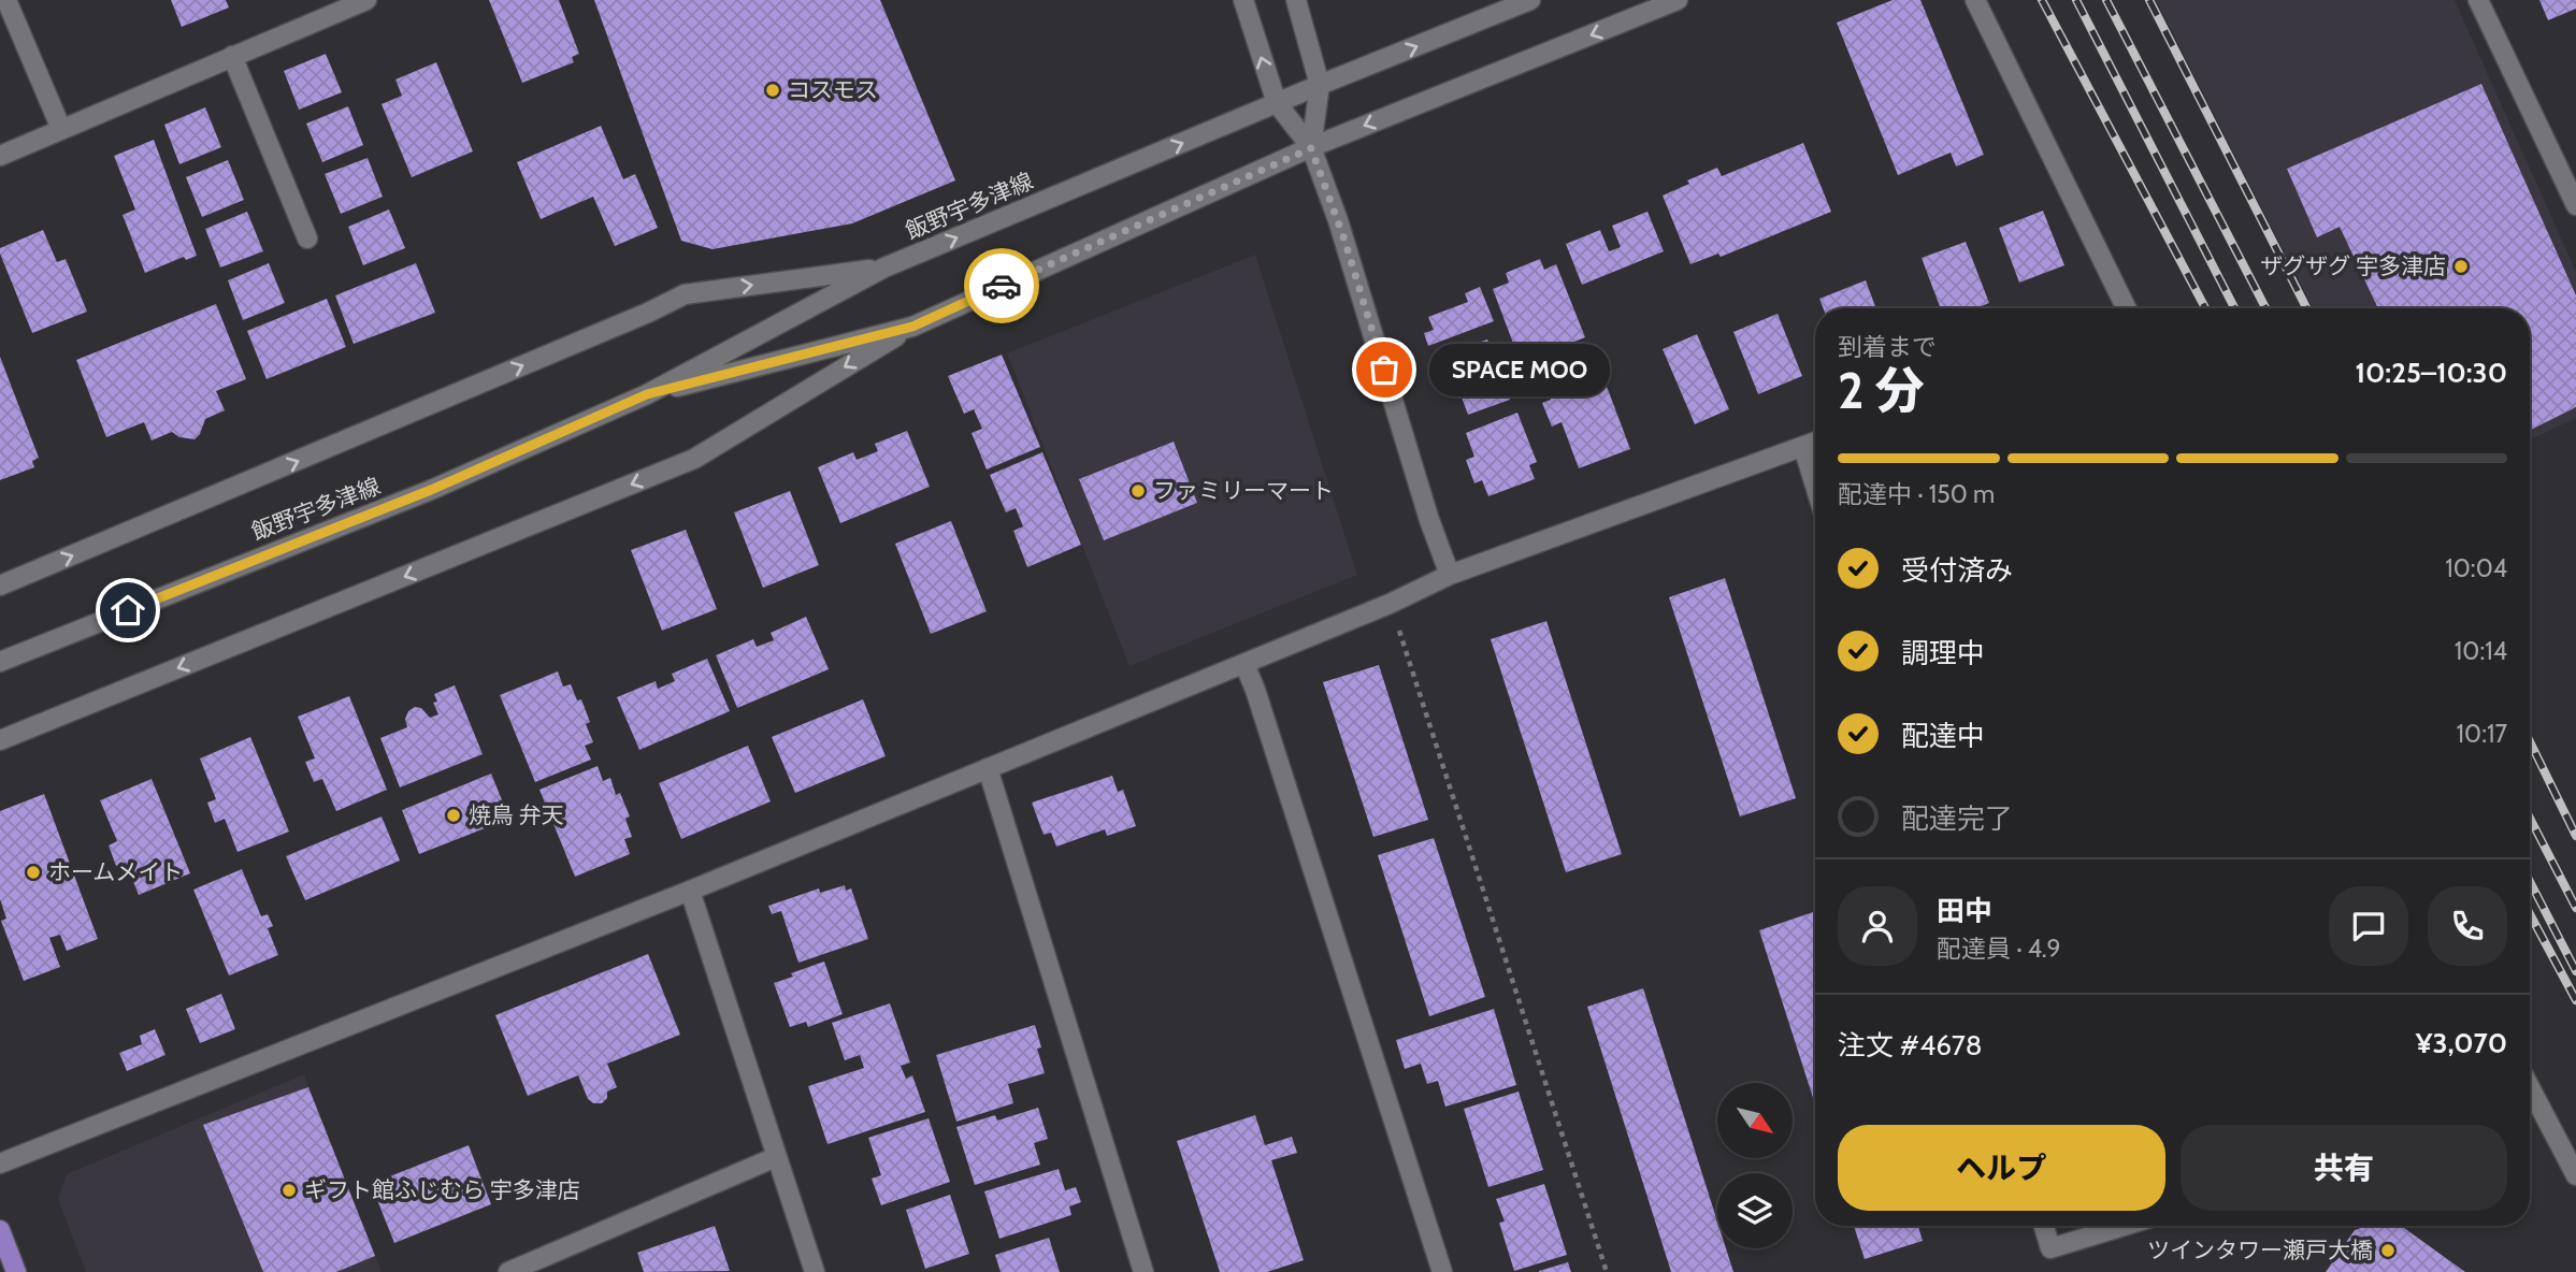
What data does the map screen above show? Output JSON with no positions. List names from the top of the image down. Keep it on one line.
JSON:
{"streets":{"street":["飯野宇多津線"]},"places":["コスモス","ザグザグ 宇多津店","SPACE MOO","ファミリーマート","焼鳥 弁天","ホームメイト","ギフト館ふじむら 宇多津店","ツインタワー瀬戸大橋"],"north":"bottom right","page":{"heading":["2 分","到着まで","10:25–10:30"],"panel":["田中","配達員 · 4.9","注文 #4678","¥3,070"],"bubble":"SPACE MOO","bar":"配達中 · 150 m","list":[["受付済み","10:04"],["調理中","10:14"],["配達中","10:17"],"配達完了"],"buttons":["ヘルプ","共有"]}}
